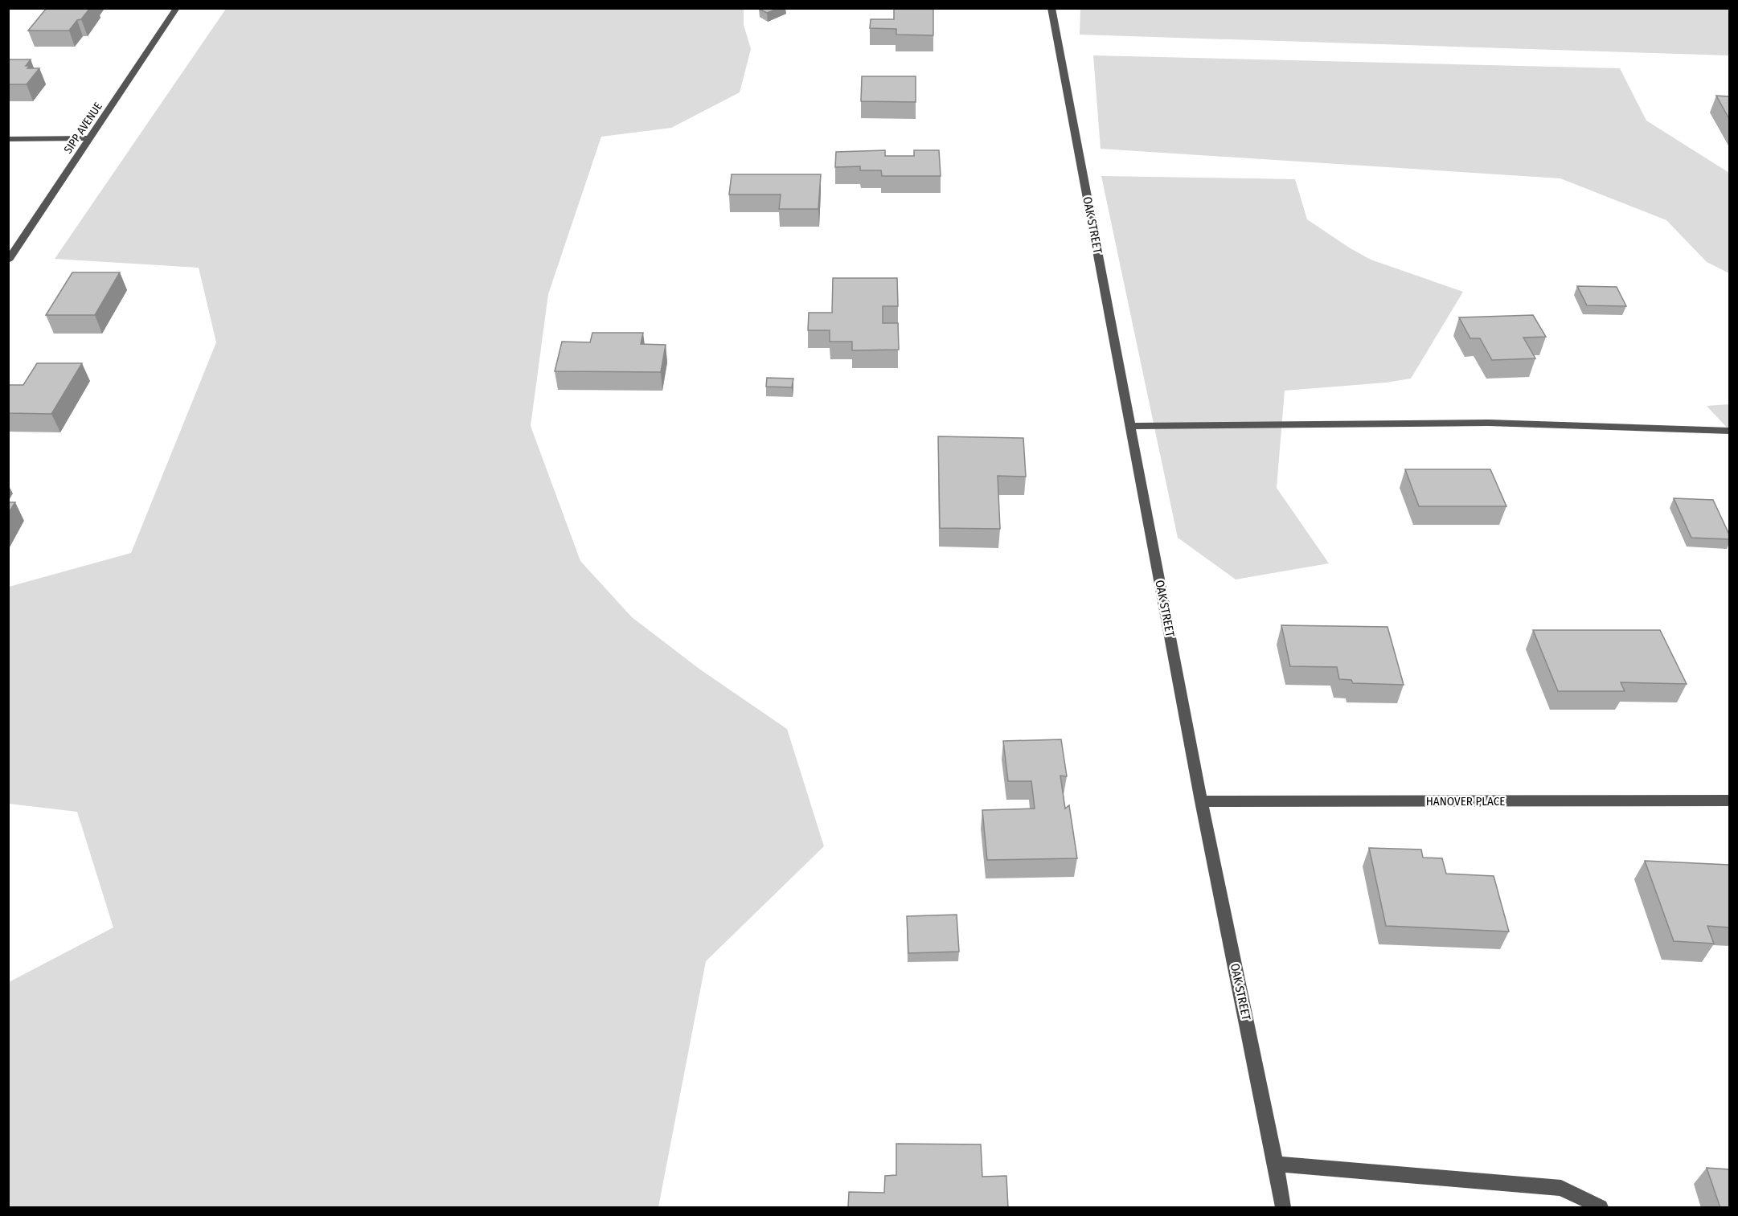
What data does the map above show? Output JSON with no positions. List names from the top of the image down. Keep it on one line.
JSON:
{"streets":{"street":["SIPP AVENUE","OAK STREET","HANOVER PLACE"]},"crossings":[["OAK STREET","HANOVER PLACE"]]}
